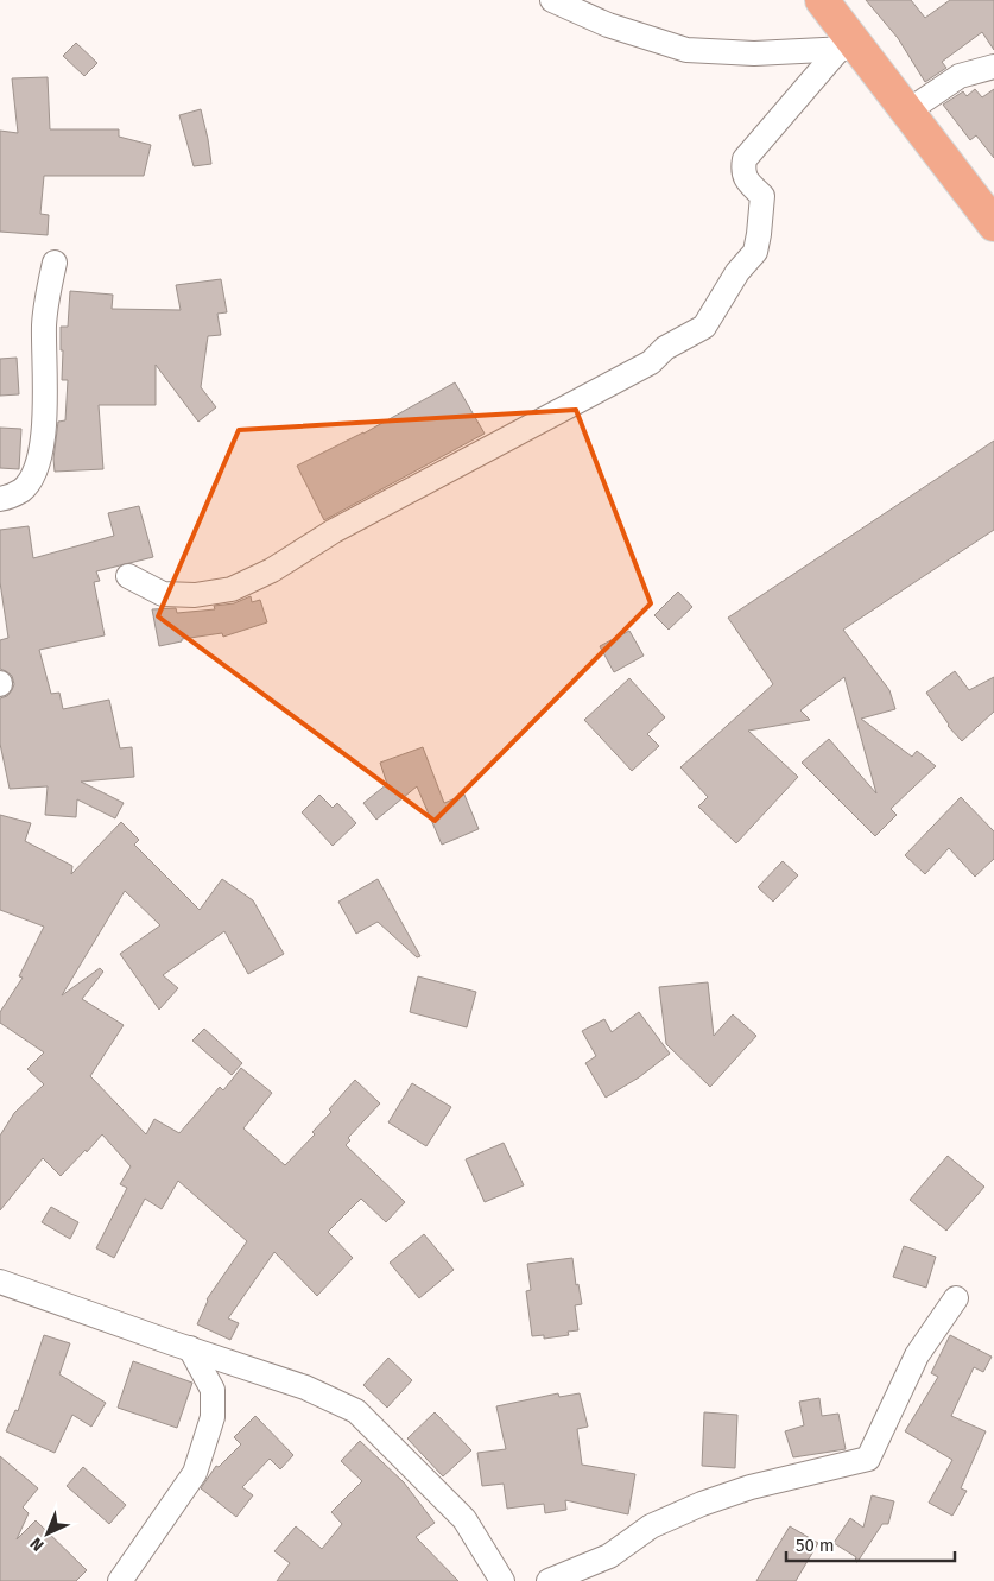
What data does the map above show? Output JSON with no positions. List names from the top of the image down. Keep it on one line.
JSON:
{"scale_bar":"50 m","north":"bottom left"}
